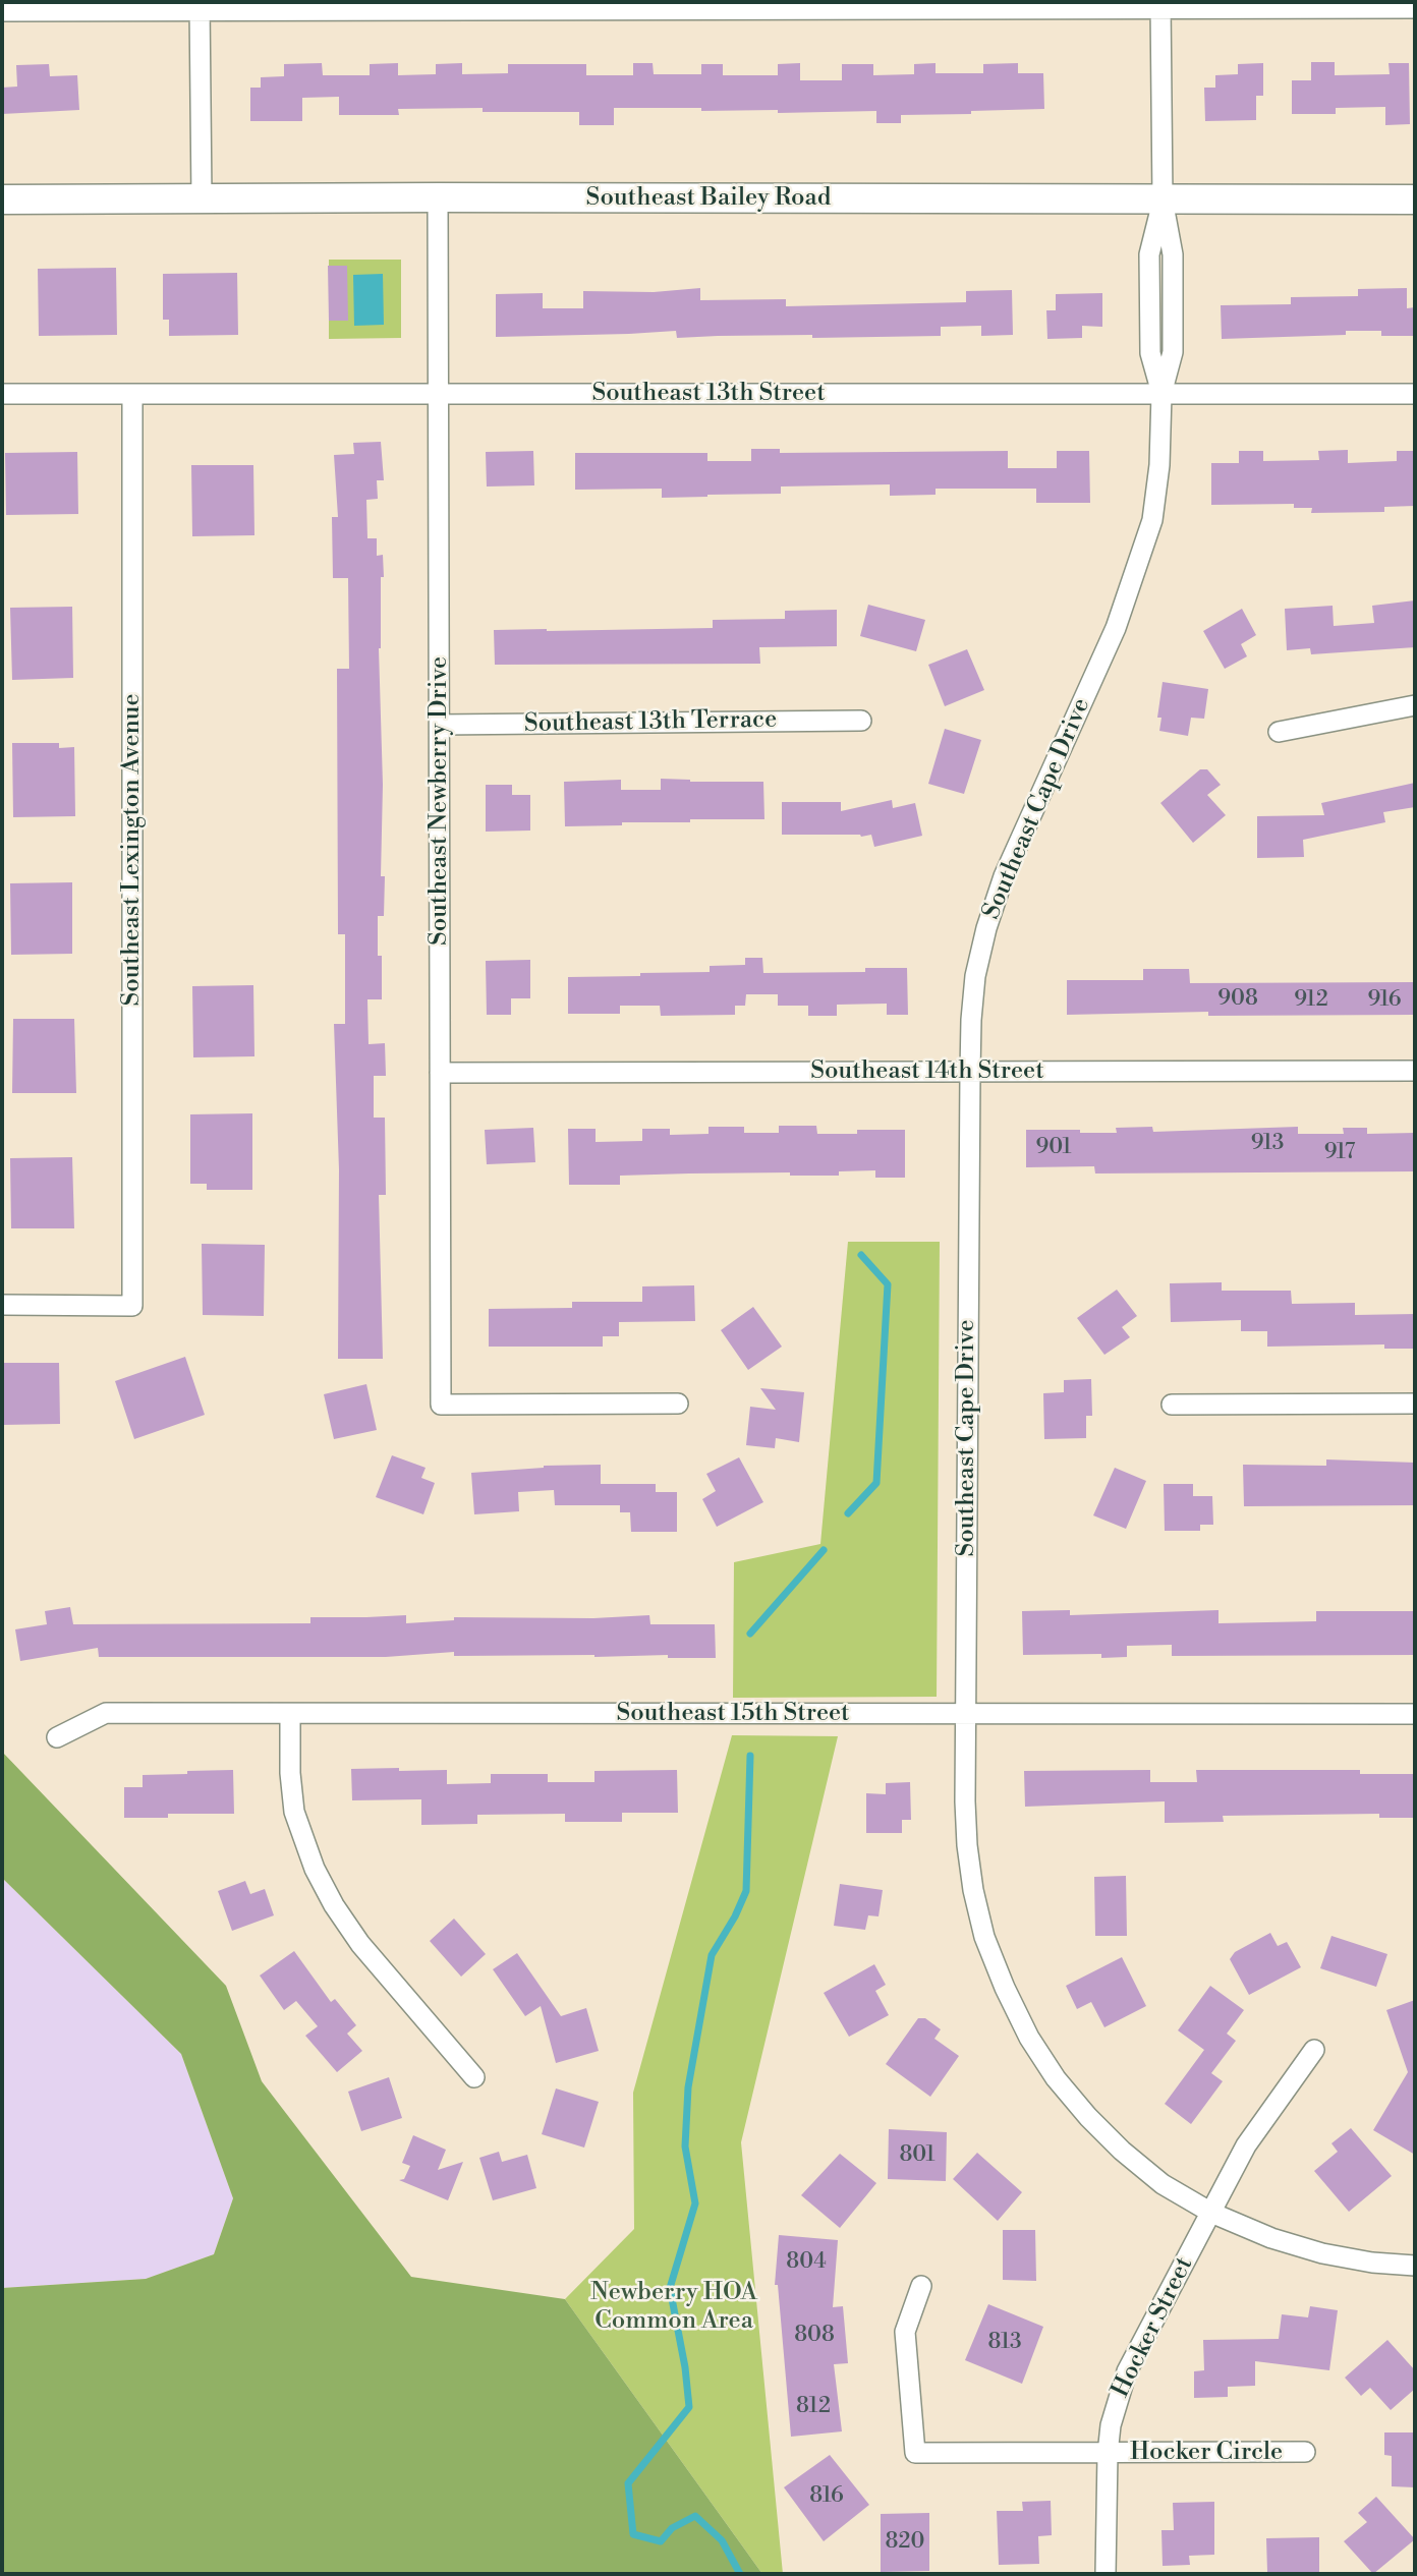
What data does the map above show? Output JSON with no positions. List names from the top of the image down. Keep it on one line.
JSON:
{"streets":{"main road":["Southeast Bailey Road"],"street":["Southeast 13th Street","Southeast 13th Terrace","Southeast Newberry Drive","Southeast Cape Drive","Southeast Lexington Avenue","Southeast 14th Street","Southeast 15th Street","Hocker Street","Hocker Circle"]},"crossings":[["Southeast Bailey Road","Southeast Newberry Drive"],["Southeast Bailey Road","Southeast Cape Drive"],["Southeast 13th Street","Southeast Newberry Drive"],["Southeast 13th Street","Southeast Cape Drive"],["Southeast 13th Street","Southeast Lexington Avenue"],["Southeast 13th Terrace","Southeast Newberry Drive"],["Southeast Newberry Drive","Southeast 14th Street"],["Southeast Cape Drive","Southeast 14th Street"],["Southeast Cape Drive","Southeast 15th Street"],["Southeast Cape Drive","Hocker Street"],["Hocker Street","Hocker Circle"]],"parks":["Newberry HOA Common Area"],"house_numbers":["908","912","916","913","901","917","801","804","808","813","812","816","820"]}
